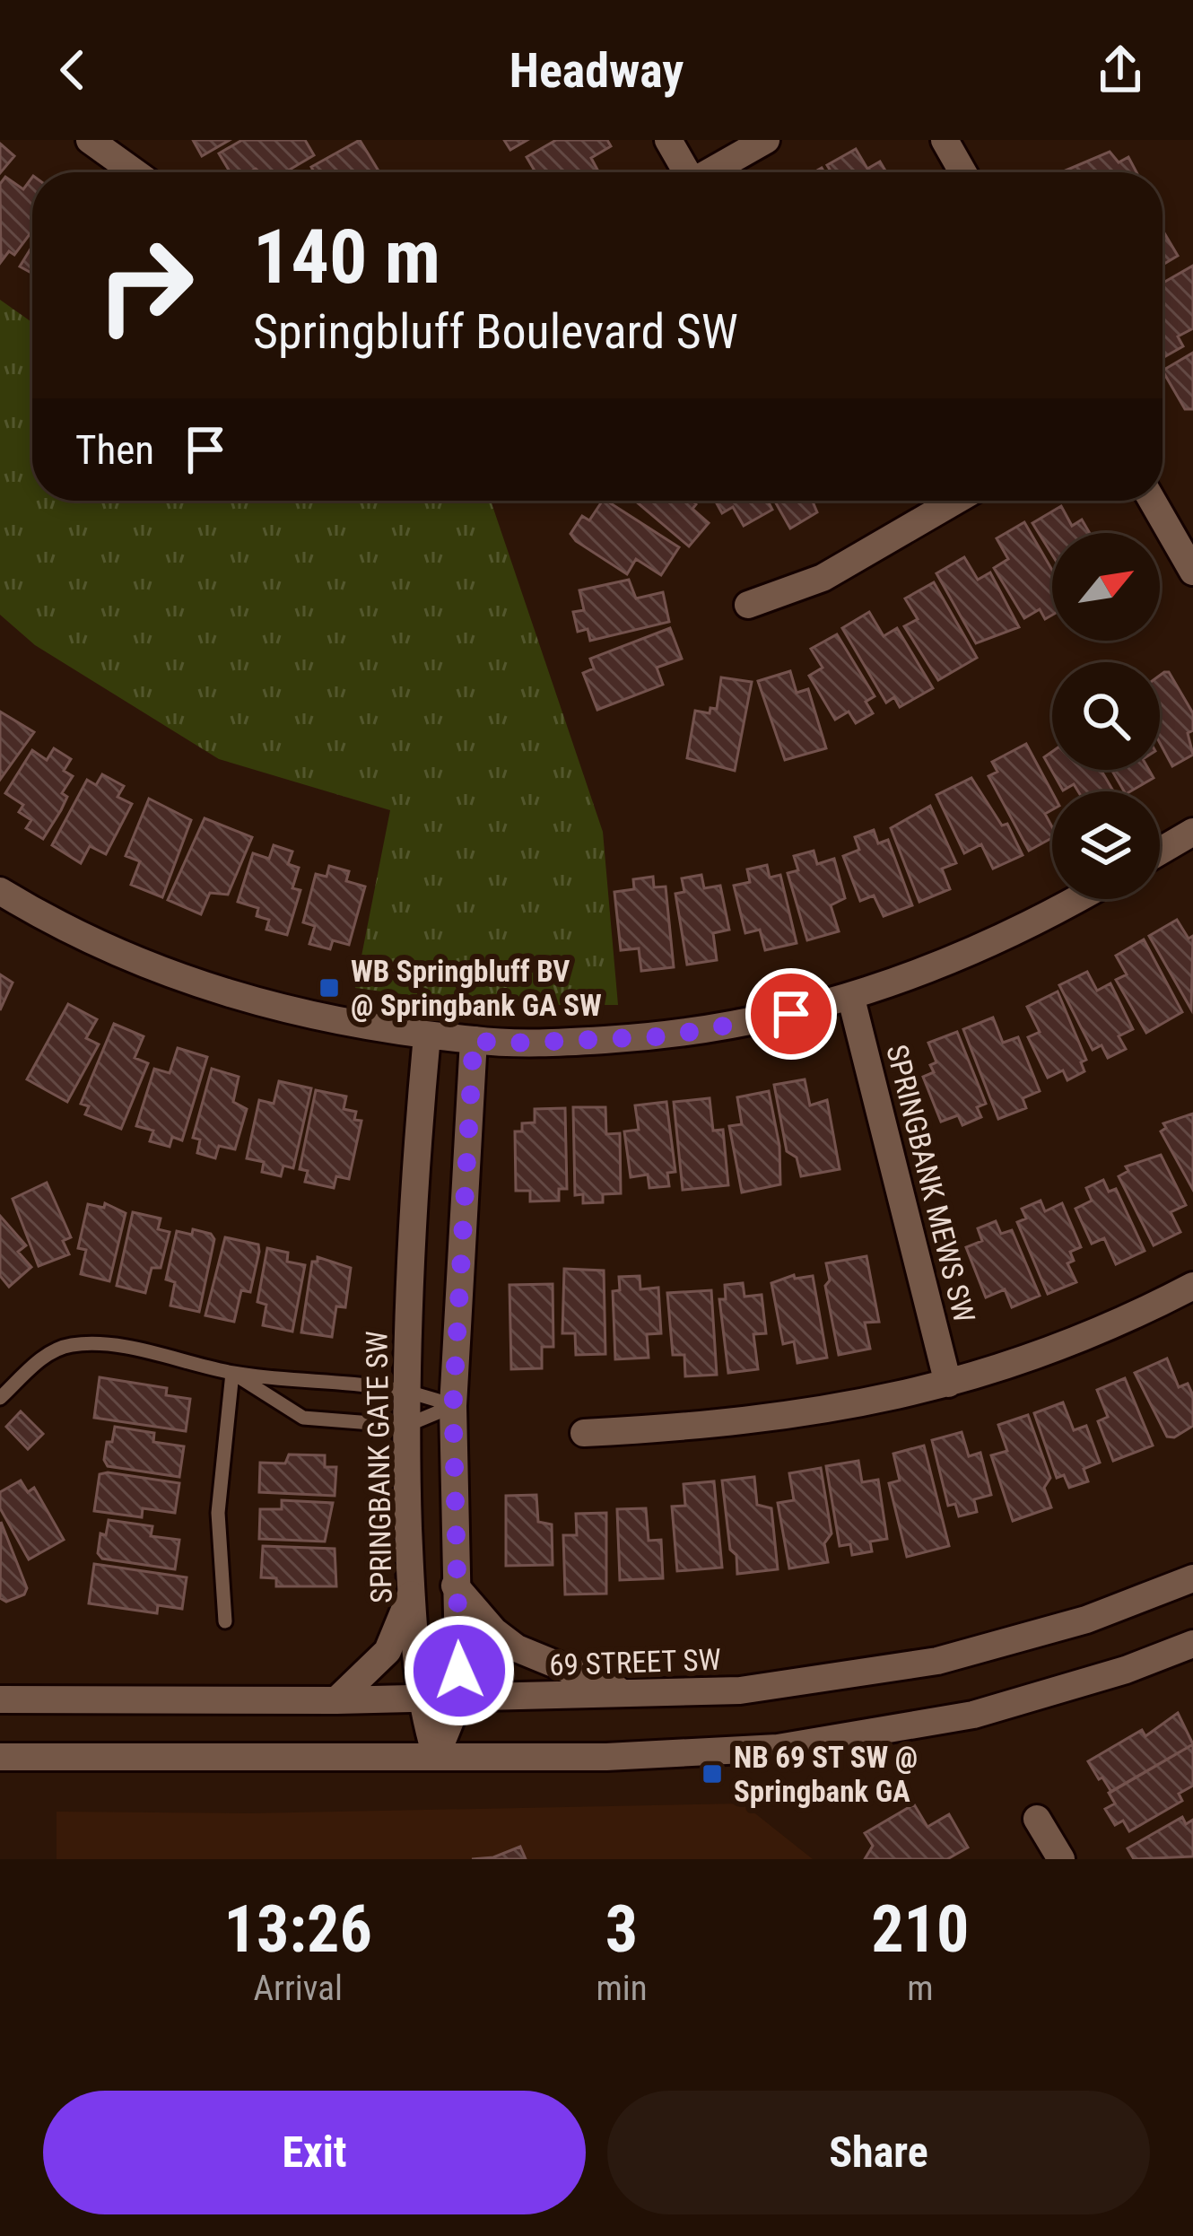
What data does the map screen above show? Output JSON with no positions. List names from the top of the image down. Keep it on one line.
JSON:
{"streets":{"street":["SPRINGBANK MEWS SW","SPRINGBANK GATE SW","69 STREET SW"]},"crossings":[["SPRINGBANK GATE SW","69 STREET SW"]],"places":{"transit":["WB Springbluff BV @ Springbank GA SW","NB 69 ST SW @ Springbank GA"]},"north":"top right","page":{"header":"Headway","turn":["140 m","Springbluff Boulevard SW"],"then":"Then","eta":["13:26","Arrival","3","min","210","m"],"buttons":["Exit","Share"]}}
